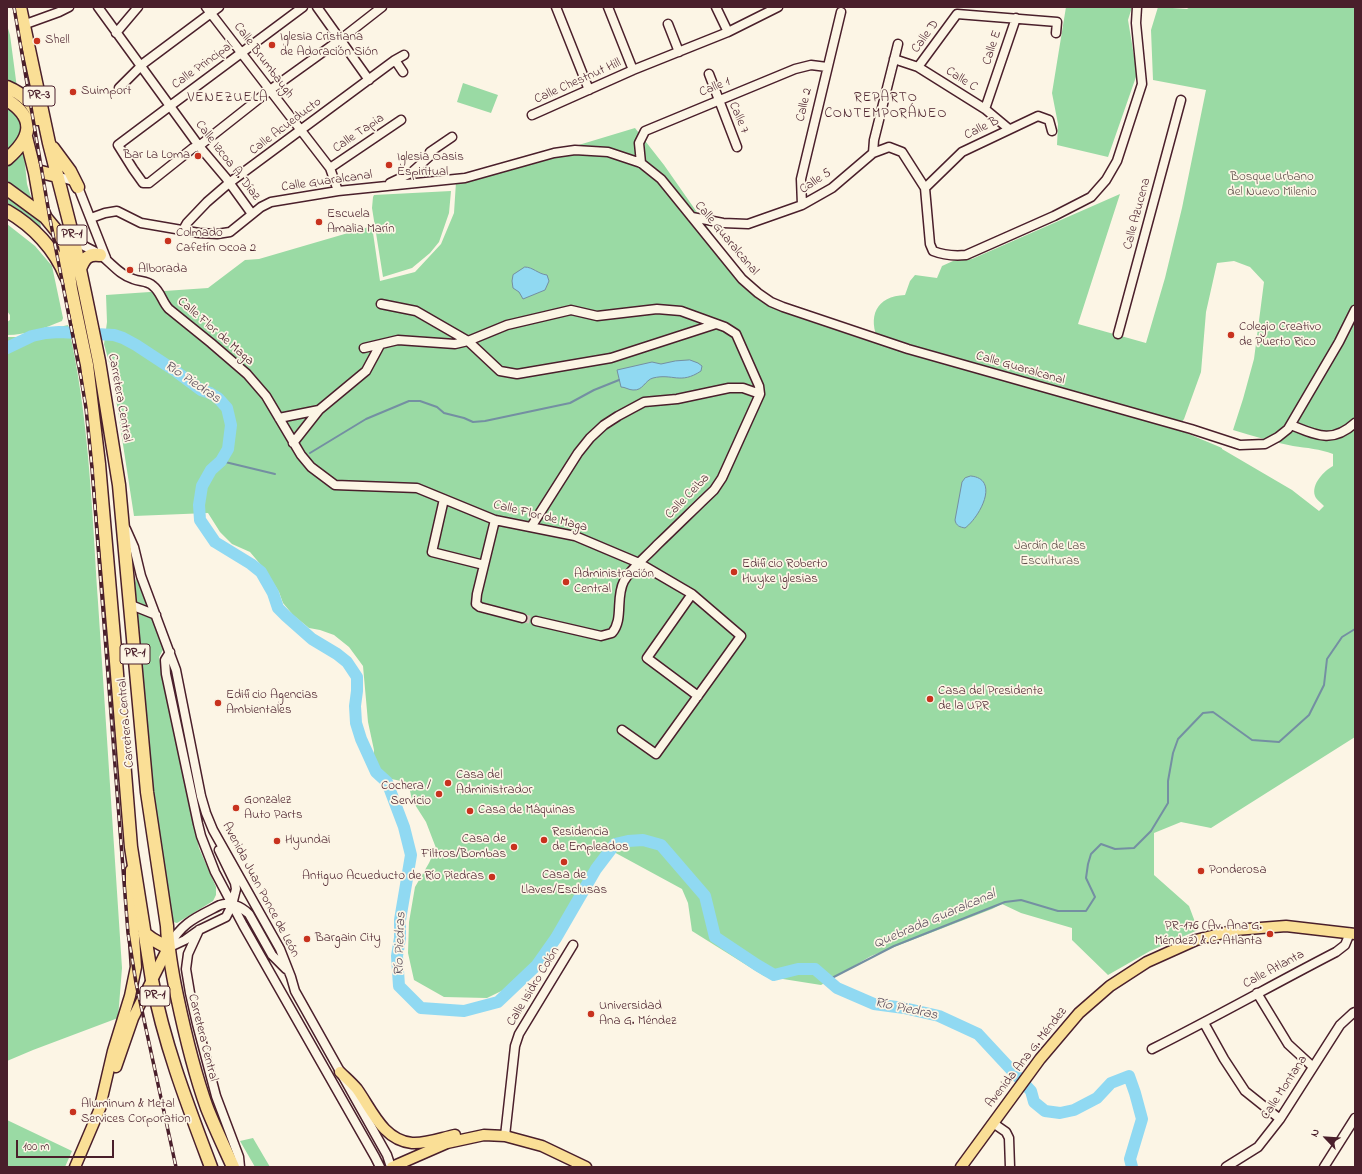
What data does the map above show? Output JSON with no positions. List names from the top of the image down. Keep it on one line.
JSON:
{"streets":{"highway":["PR-3","PR-1","Carretera Central"],"main road":["Avenida Ana G. Méndez"],"street":["Calle D","Calle E","Calle Brumbaugh","Calle Principal","Calle C","Calle Chestnut Hill","Calle 1","Calle 2","Calle 7","Calle Acueducto","Calle B","Calle Tapia","Calle Izcoa A. Díaz","Calle Guaralcanal","Calle 5","Calle Azucena","Calle Flor de Maga","Calle Ceiba","Avenida Juan Ponce de León","Calle Atlanta","Calle Isidro Colón","Calle Montana"]},"crossings":[["Calle D","Calle E"],["Calle D","Calle C"],["Calle E","Calle C"],["Calle Brumbaugh","Calle Principal"],["Calle Brumbaugh","Calle Acueducto"],["Calle Brumbaugh","Calle Tapia"],["Calle Brumbaugh","Calle Guaralcanal"],["Calle Principal","Calle Izcoa A. Díaz"],["Calle C","Calle B"],["Calle 1","Calle 2"],["Calle 1","Calle 7"],["Calle 1","Calle Guaralcanal"],["PR-3","Carretera Central"],["Calle 2","Calle 5"],["Calle Acueducto","Calle Izcoa A. Díaz"],["Calle Acueducto","Calle Guaralcanal"],["Calle B","Calle 5"],["Calle Izcoa A. Díaz","Calle Guaralcanal"],["Calle Guaralcanal","Calle 5"],["Calle Guaralcanal","Calle Flor de Maga"],["Calle Flor de Maga","Carretera Central"],["Calle Flor de Maga","Calle Ceiba"],["Carretera Central","Avenida Juan Ponce de León"],["Calle Atlanta","Avenida Ana G. Méndez"]],"districts":["VENEZUELA","REPARTO CONTEMPORÁNEO"],"water":["Río Piedras","Quebrada Guaralcanal"],"parks":["Bosque Urbano del Nuevo Milenio","Jardín de Las Esculturas"],"places":["Shell","Iglesia Cristiana de Adoración Sión","Suimport","Bar La Loma","Iglesia Oasis Espiritual","Escuela Amalia Marín","Colmado Cafetín Ocoa 2","Alborada","Colegio Creativo de Puerto Rico","Edificio Roberto Huyke Iglesias","Administración Central","Casa del Presidente de la UPR","Edificio Agencias Ambientales","Casa del Administrador","Cochera / Servicio","Gonzalez Auto Parts","Casa de Máquinas","Residencia de Empleados","Hyundai","Casa de Filtros/Bombas","Casa de Llaves/Esclusas","Ponderosa","Antiguo Acueducto de Río Piedras","PR-176 (Av. Ana G. Méndez) & C. Atlanta","Bargain City","Universidad Ana G. Méndez","Aluminum & Metal Services Corporation"],"scale_bar":"100 m","north":"top left"}
